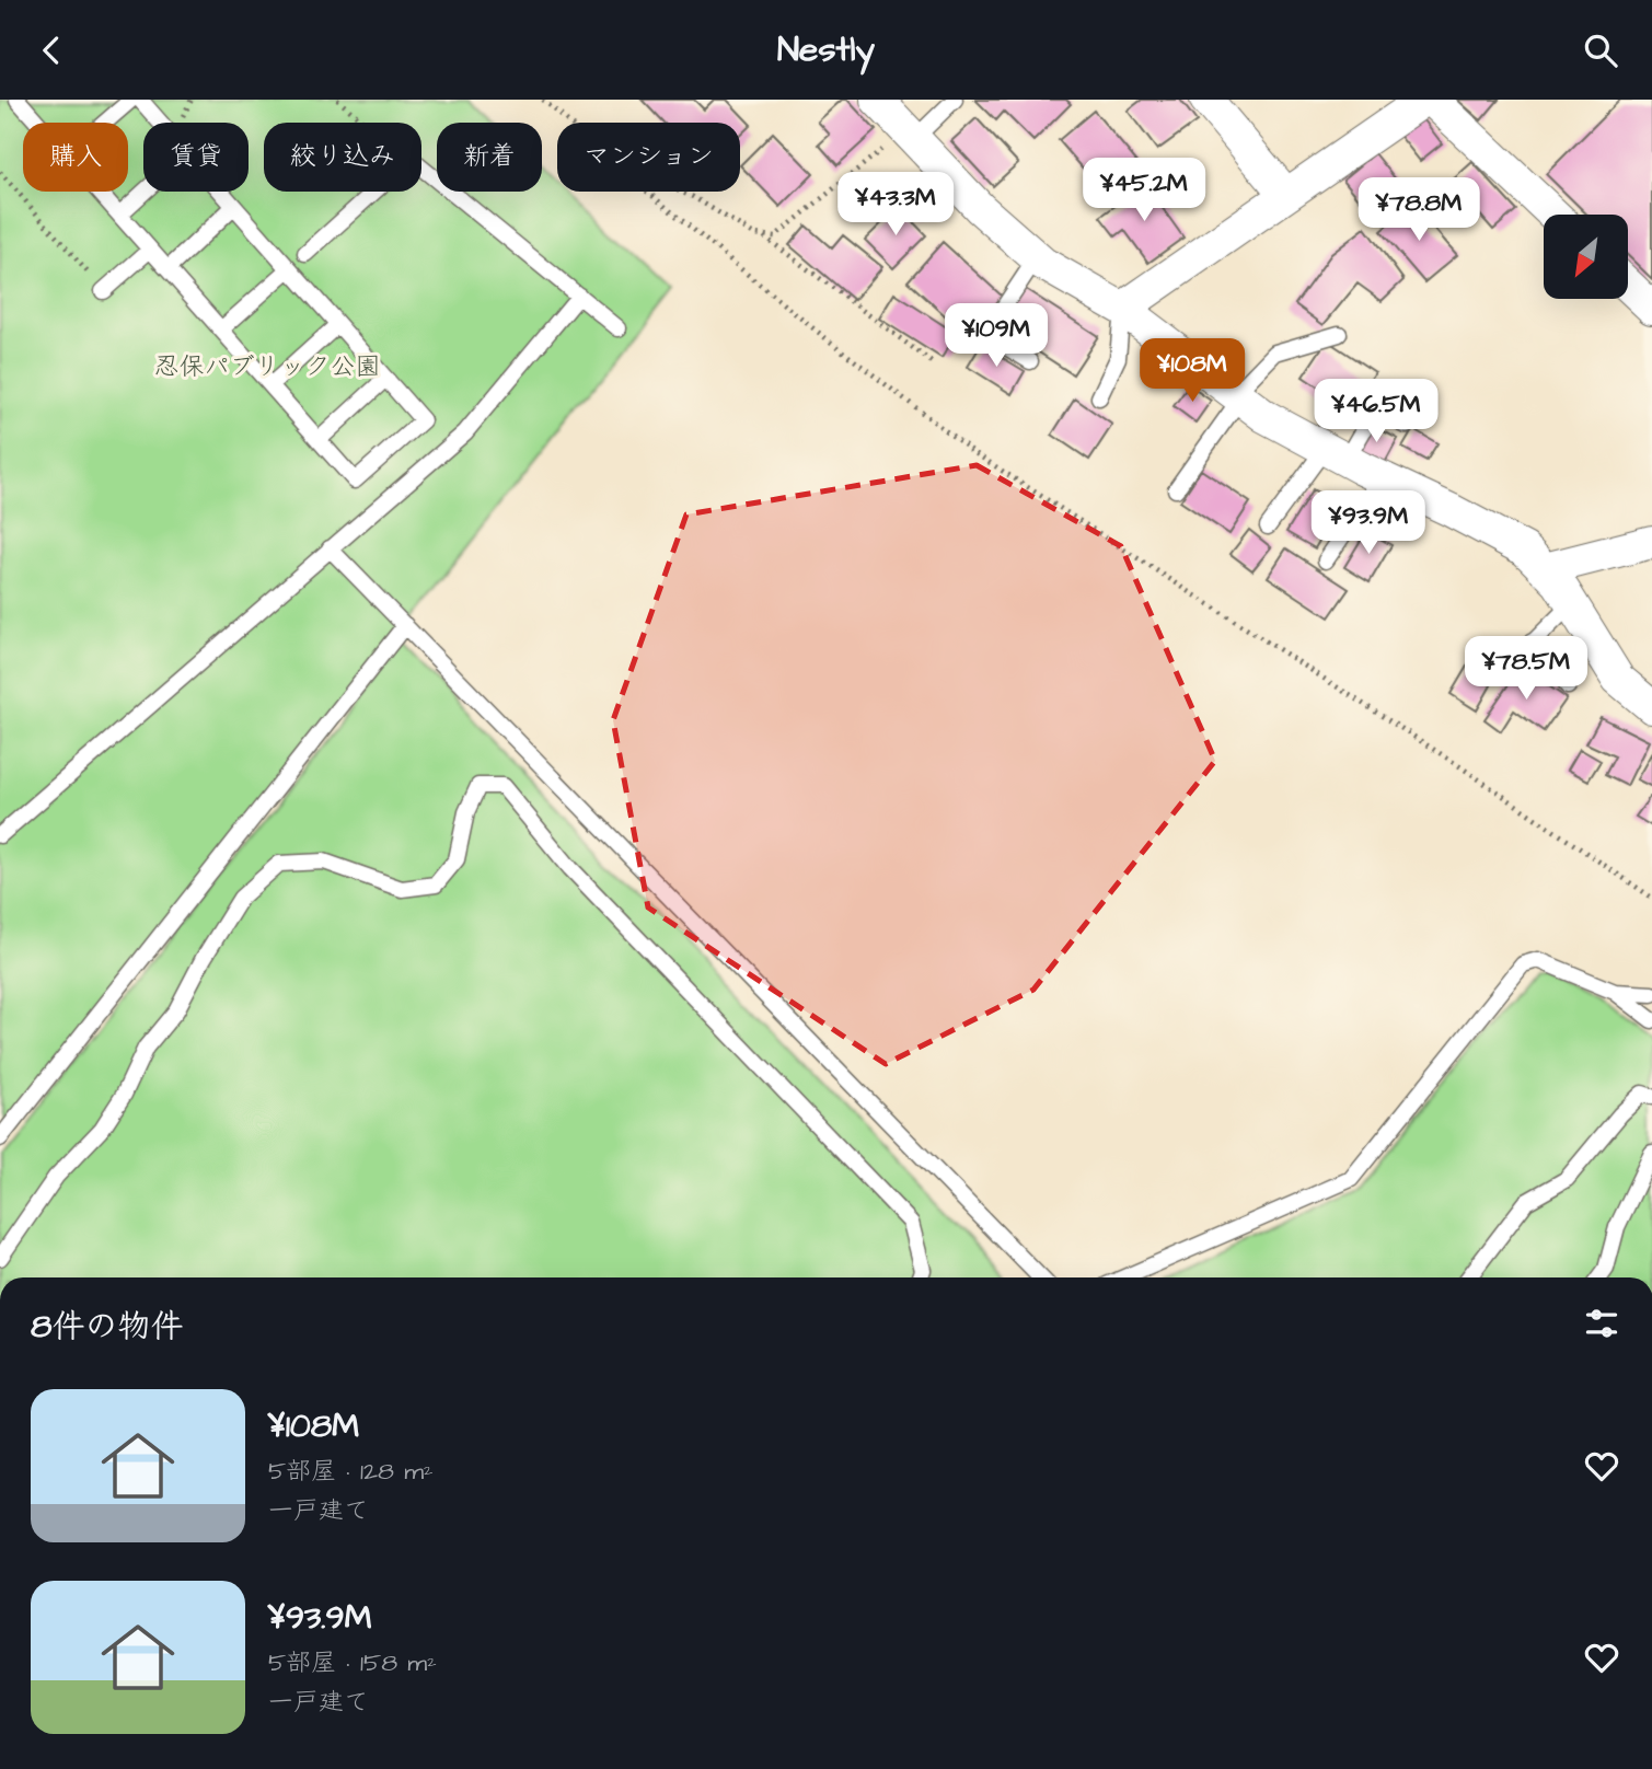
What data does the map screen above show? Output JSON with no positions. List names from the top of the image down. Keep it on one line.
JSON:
{"parks":["忍保パブリック公園"],"north":"bottom left","page":{"header":"Nestly","chip":["購入","賃貸","絞り込み","新着","マンション"],"price":["¥45.2M","¥43.3M","¥78.8M","¥109M","¥108M","¥46.5M","¥93.9M","¥78.5M"],"heading":"8件の物件","list":[{"name":"¥108M","note":"5部屋 · 128 m² · 一戸建て"},{"name":"¥93.9M","note":"5部屋 · 158 m² · 一戸建て"}]}}
